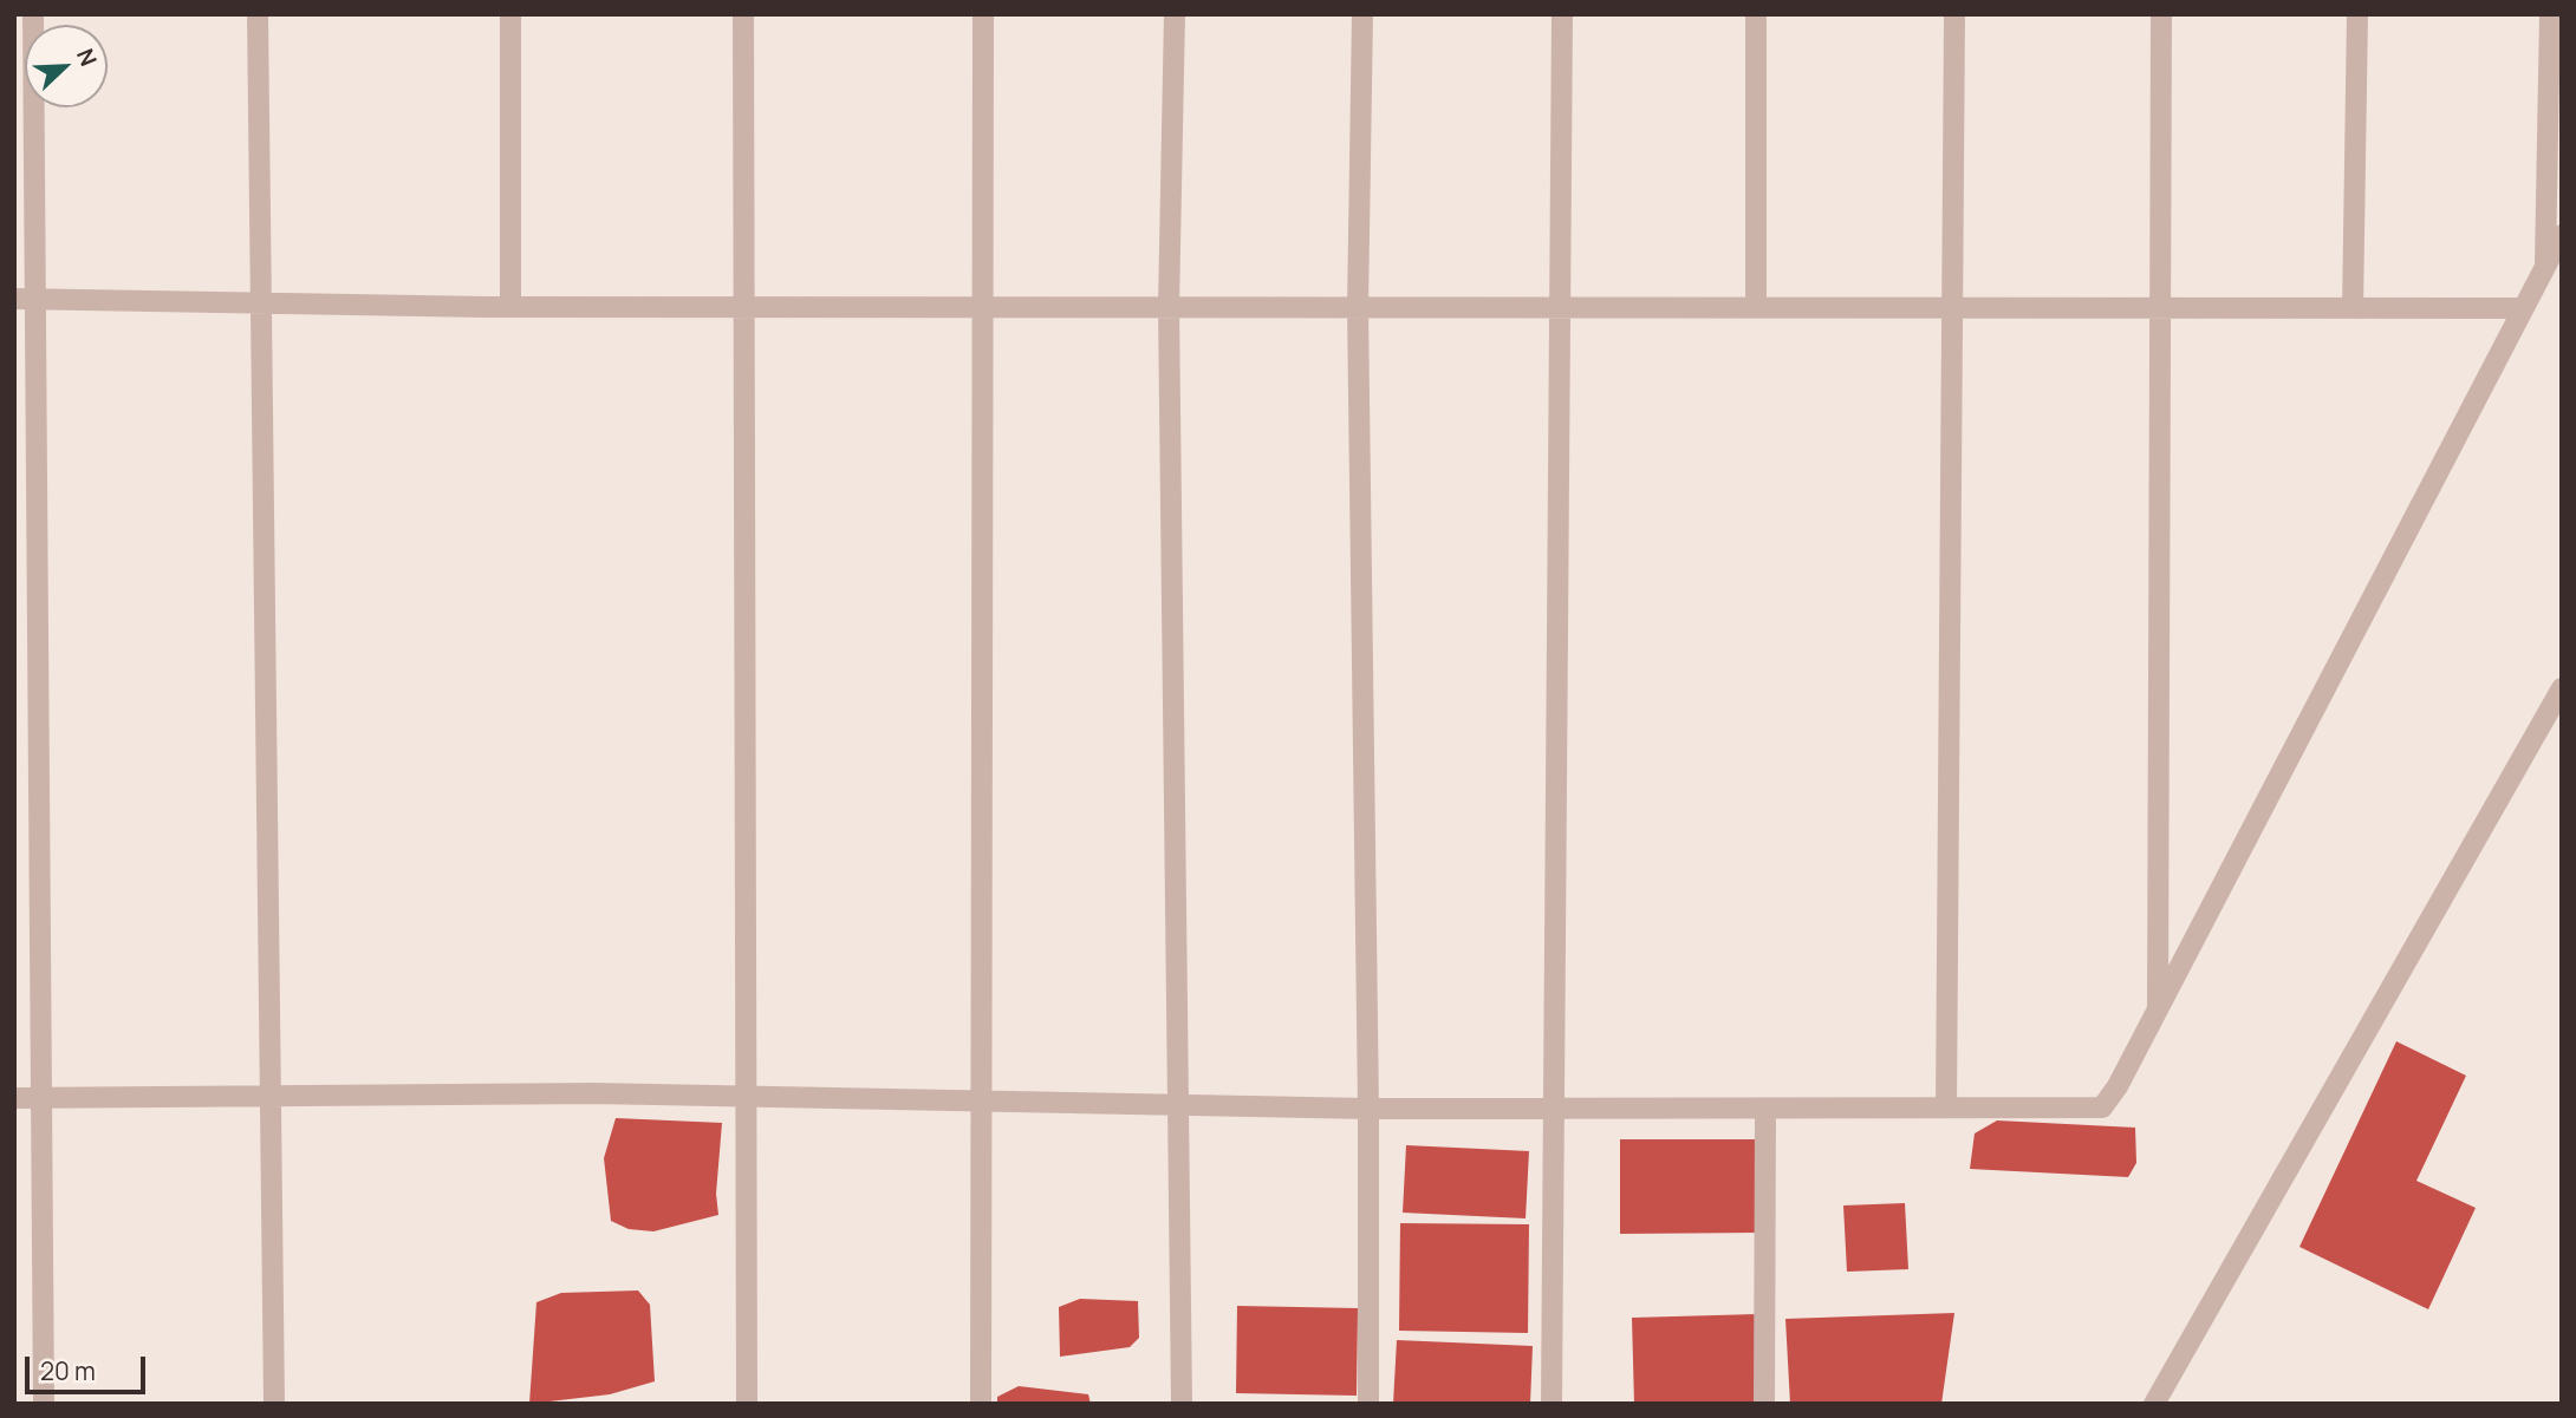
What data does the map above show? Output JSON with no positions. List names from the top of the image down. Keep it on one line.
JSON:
{"scale_bar":"20 m","north":"top right"}
